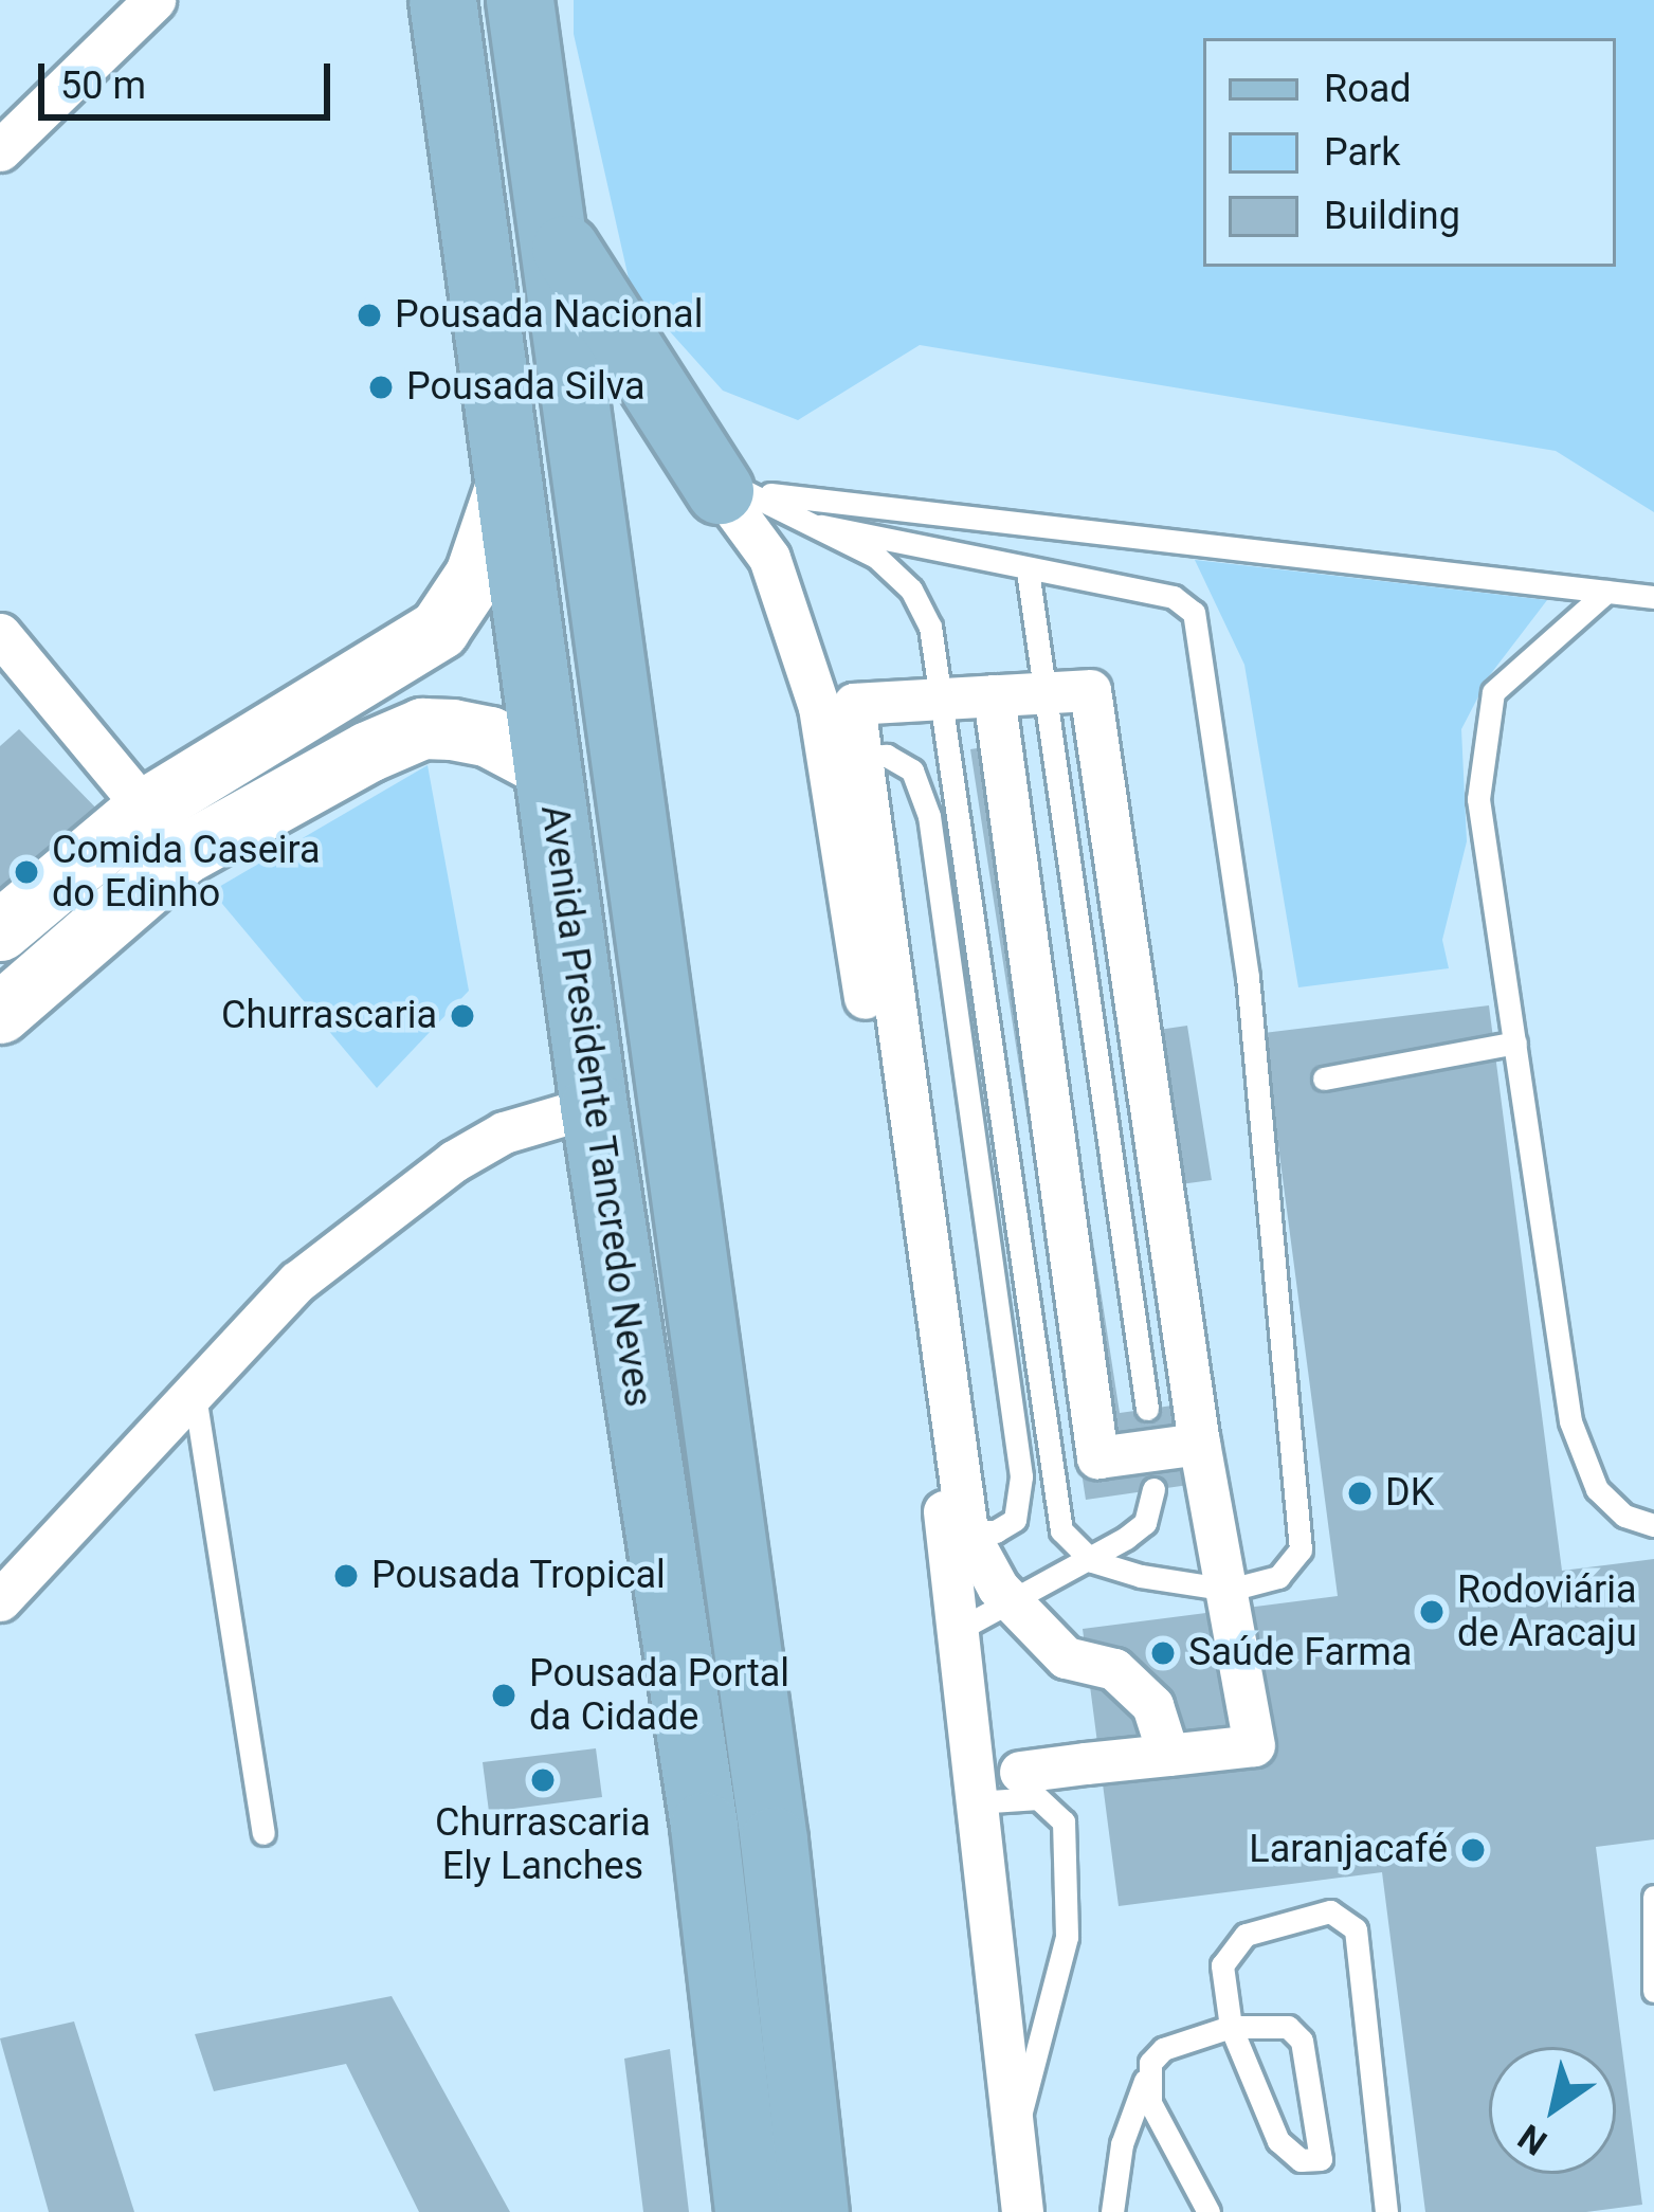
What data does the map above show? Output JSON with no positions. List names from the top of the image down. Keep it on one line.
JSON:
{"streets":{"main road":["Avenida Presidente Tancredo Neves"]},"places":["Pousada Nacional","Pousada Silva","Comida Caseira do Edinho","Churrascaria","DK","Pousada Tropical","Rodoviária de Aracaju","Saúde Farma","Pousada Portal da Cidade","Churrascaria Ely Lanches","Laranjacafé"],"legend":["Road","Park","Building"],"scale_bar":"50 m","north":"bottom left"}
